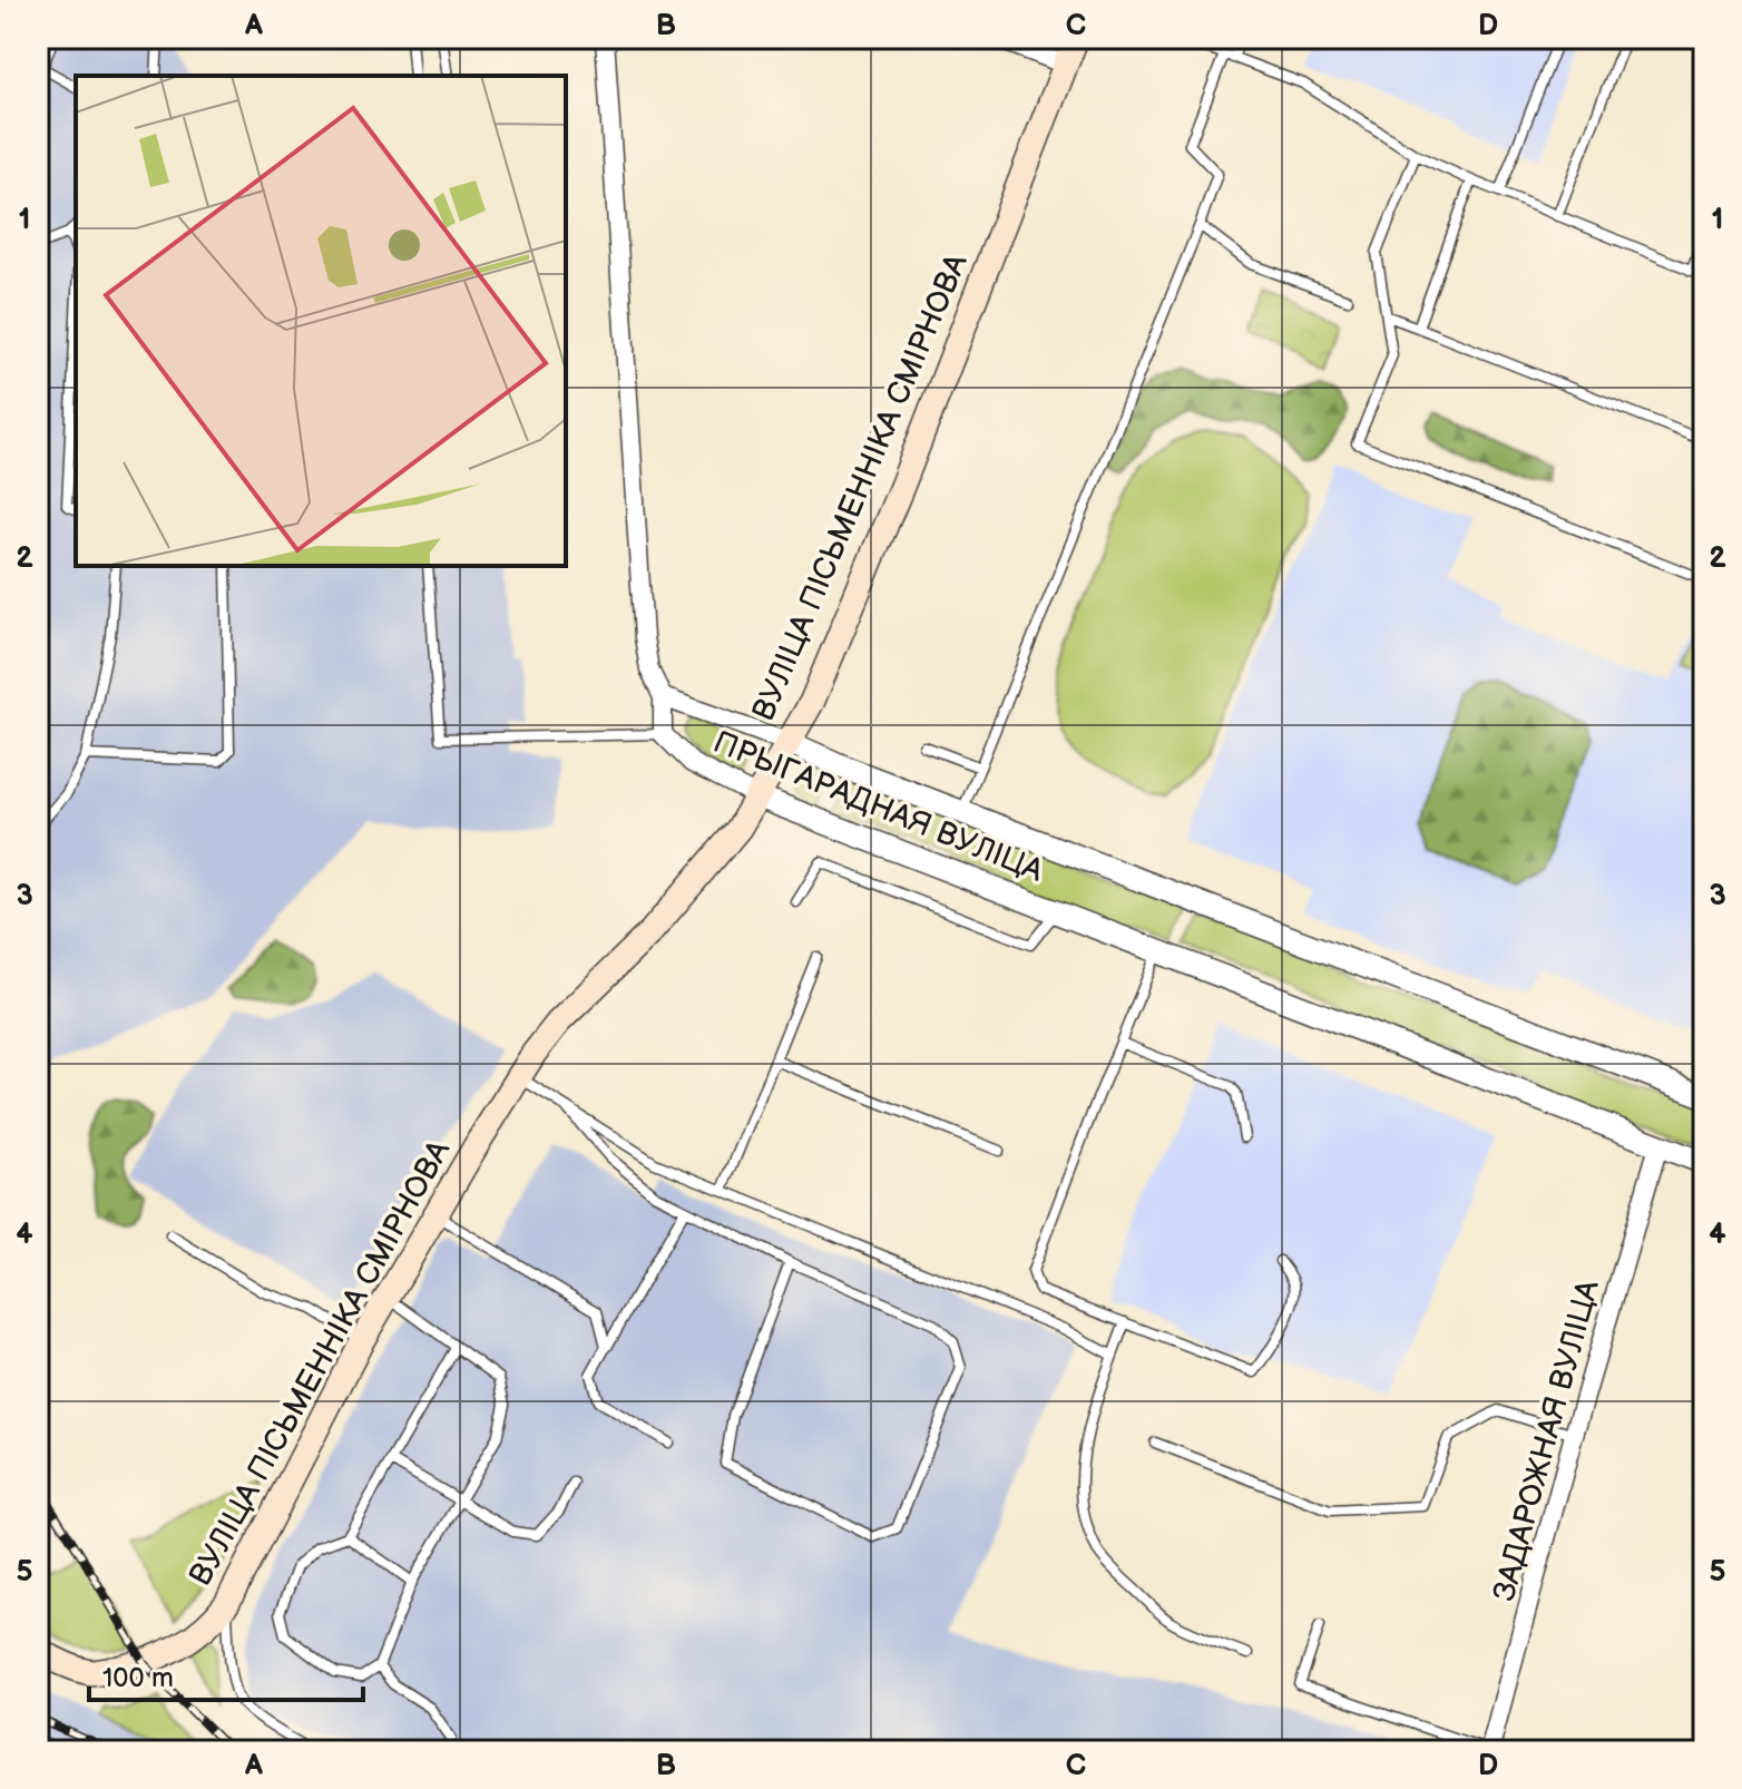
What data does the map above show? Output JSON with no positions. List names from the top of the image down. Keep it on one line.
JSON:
{"streets":{"main road":["ВУЛІЦА ПІСЬМЕННІКА СМІРНОВА"],"street":["ПРЫГАРАДНАЯ ВУЛІЦА","ЗАДАРОЖНАЯ ВУЛІЦА"]},"crossings":[["ВУЛІЦА ПІСЬМЕННІКА СМІРНОВА","ПРЫГАРАДНАЯ ВУЛІЦА"],["ПРЫГАРАДНАЯ ВУЛІЦА","ЗАДАРОЖНАЯ ВУЛІЦА"]],"scale_bar":"100 m","grid":{"columns":["A","B","C","D"],"rows":["1","2","3","4","5"]}}
